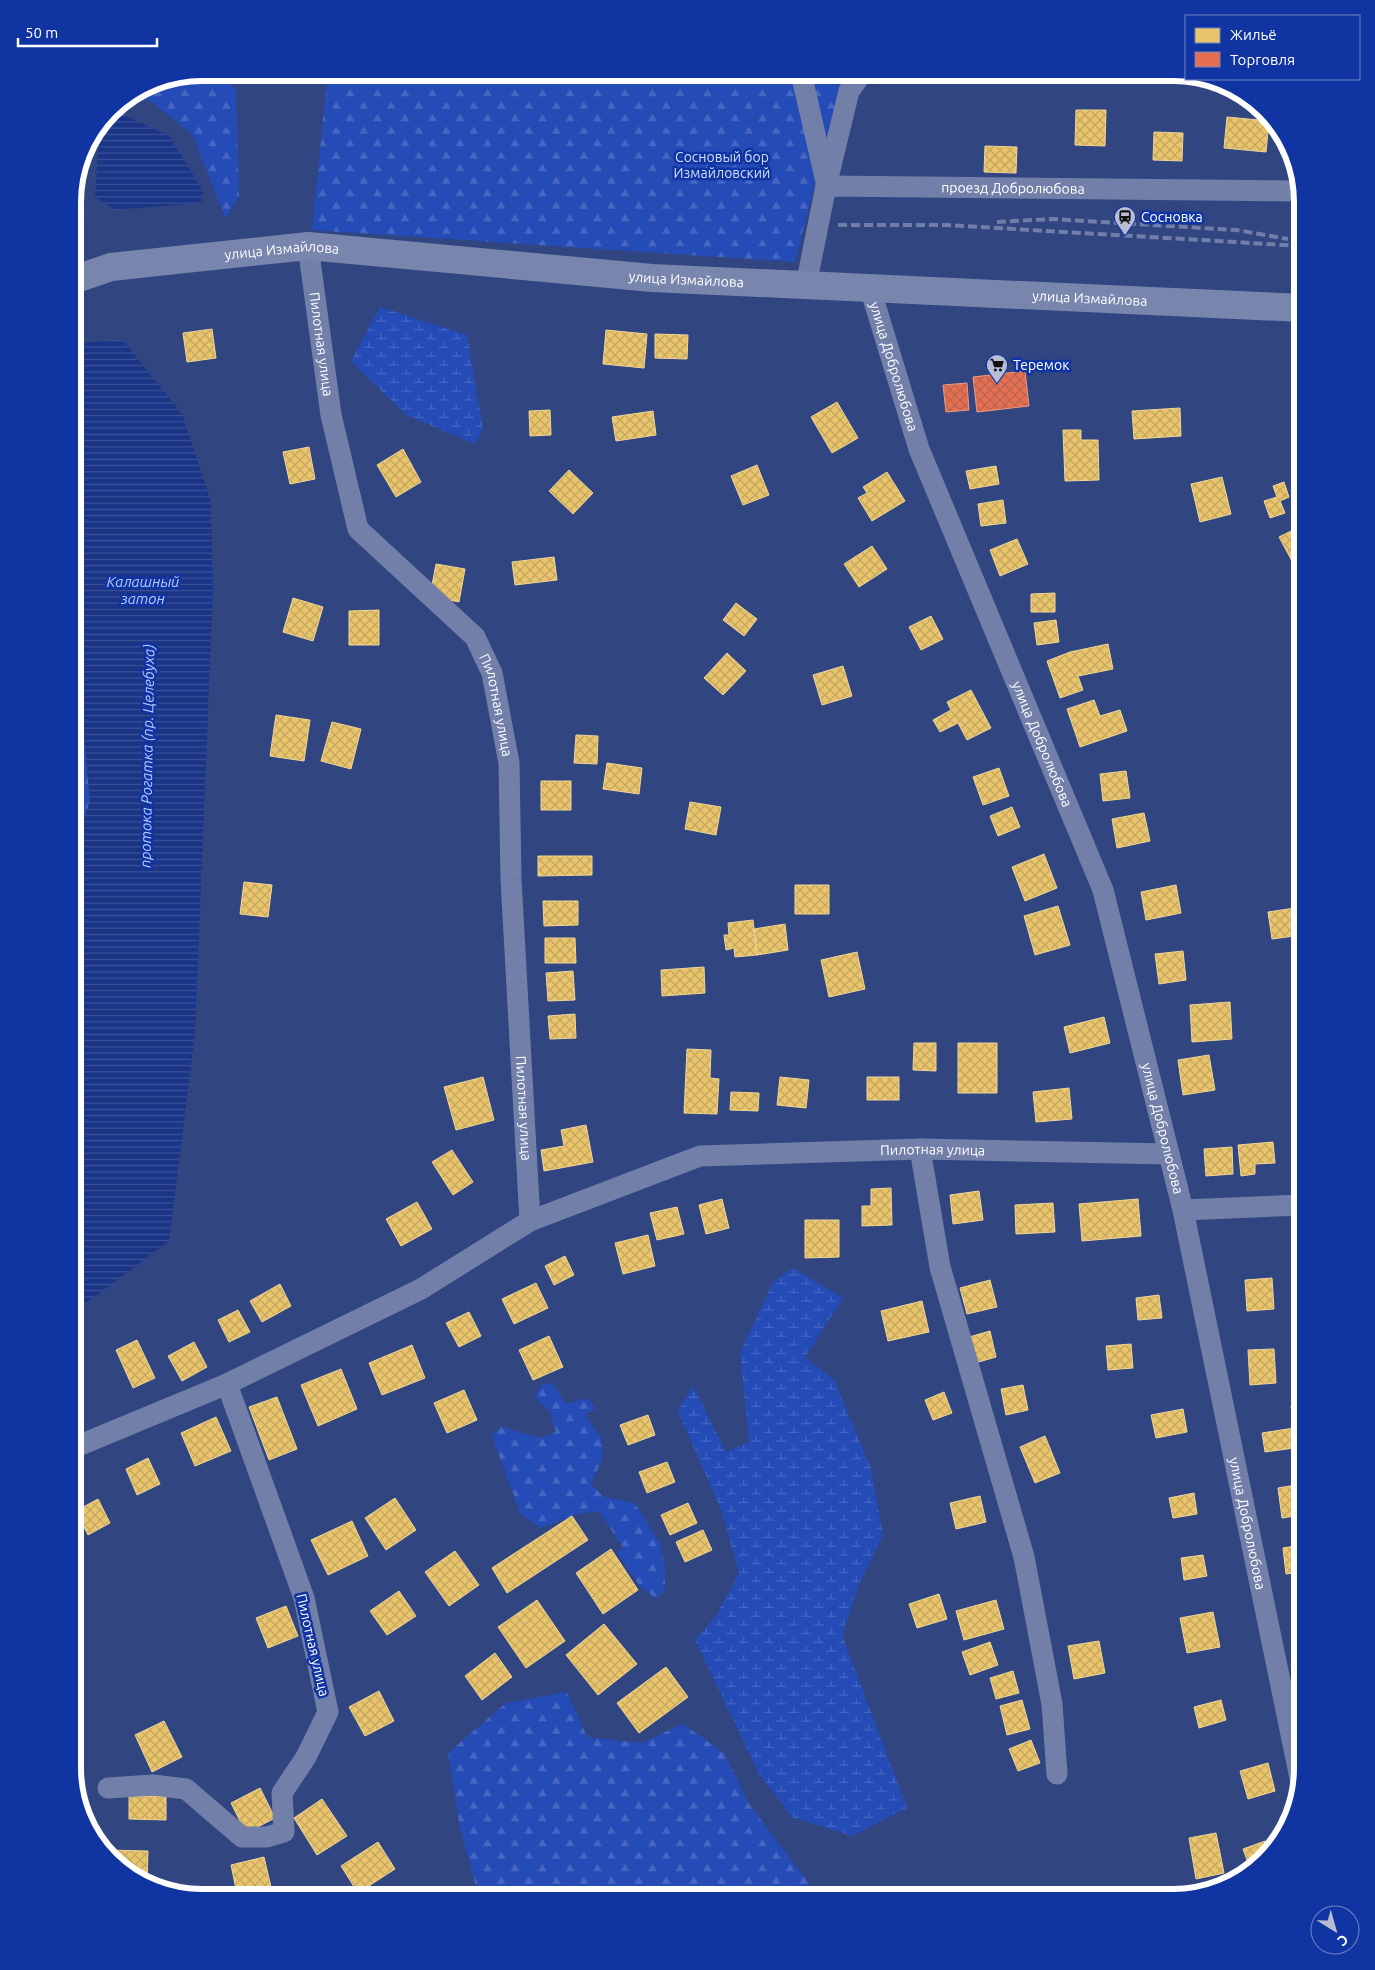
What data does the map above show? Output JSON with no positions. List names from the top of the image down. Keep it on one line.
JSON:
{"streets":{"main road":["улица Измайлова"],"street":["проезд Добролюбова","Пилотная улица","улица Добролюбова"]},"crossings":[["улица Измайлова","Пилотная улица"],["улица Измайлова","улица Добролюбова"],["Пилотная улица","улица Добролюбова"]],"water":["Калашный затон","протока Рогатка (пр. Целебуха)"],"parks":["Сосновый бор Измайловский"],"places":{"station":["Сосновка"],"supermarket":["Теремок"]},"legend":["Жильё","Торговля"],"scale_bar":"50 m","north":"bottom right"}
